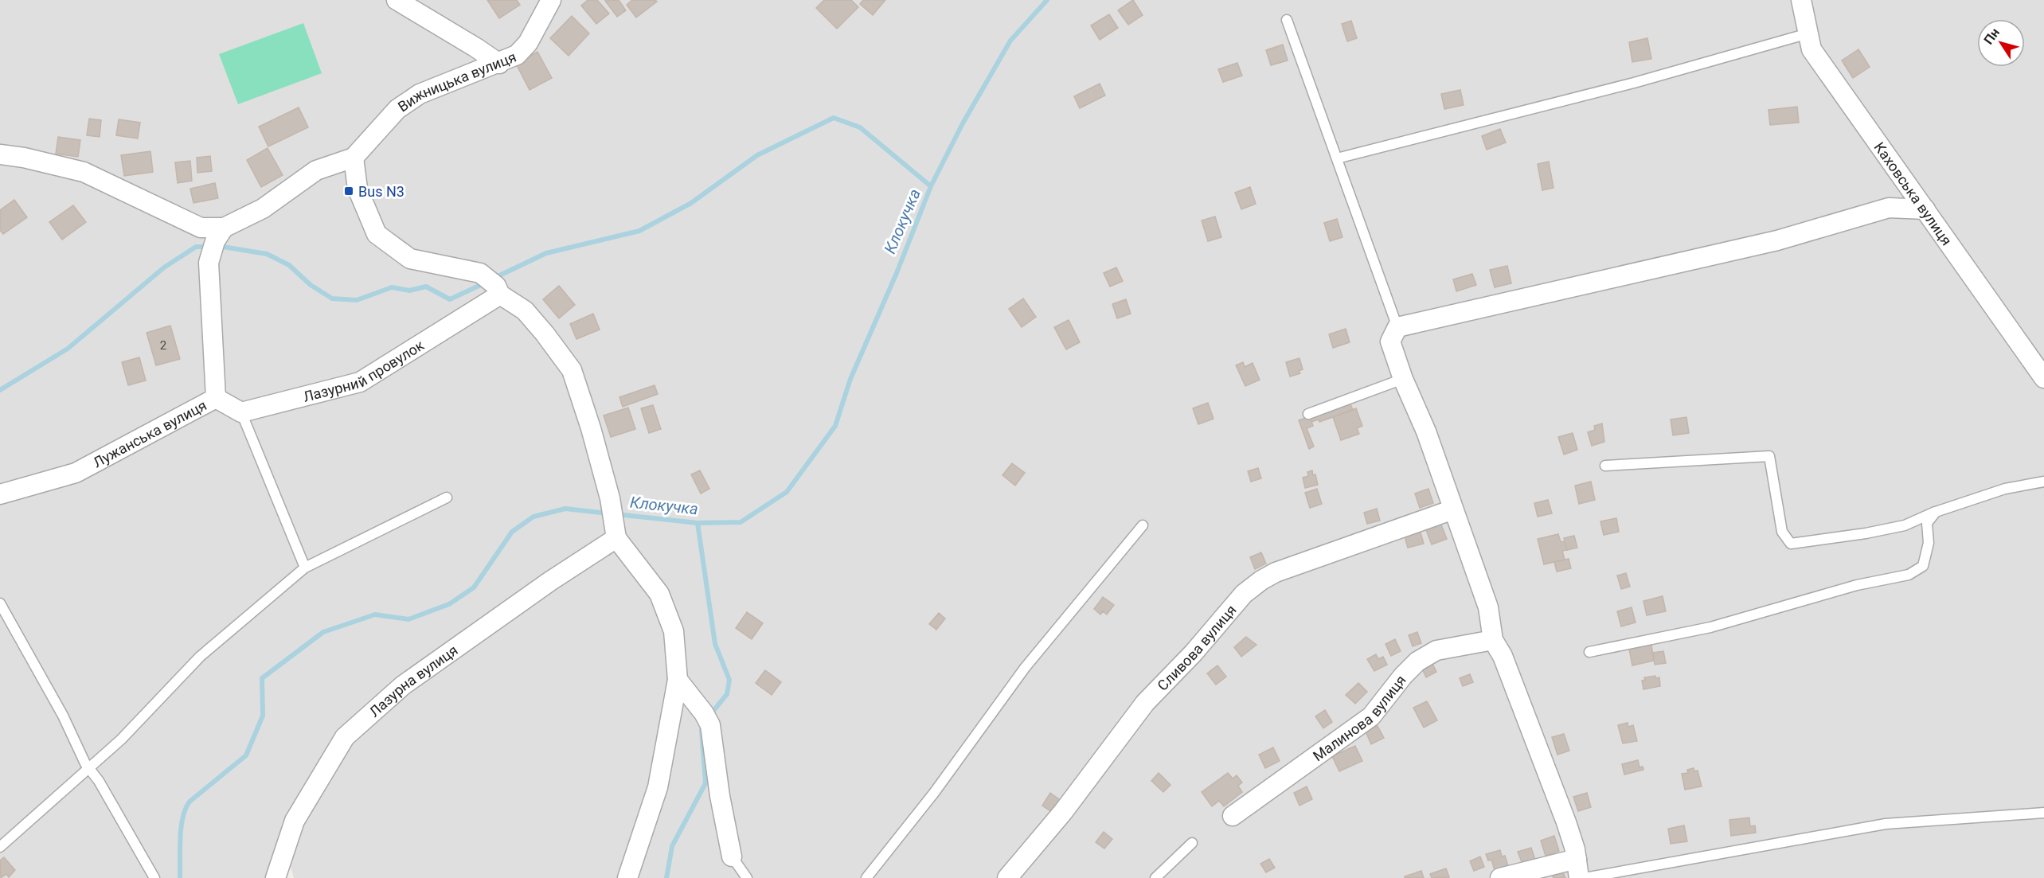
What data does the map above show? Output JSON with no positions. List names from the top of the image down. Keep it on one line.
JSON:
{"streets":{"street":["Вижницька вулиця","Каховська вулиця","Лазурний провулок","Лужанська вулиця","Сливова вулиця","Лазурна вулиця","Малинова вулиця"]},"water":["Клокучка"],"places":{"transit":["Bus N3"]},"house_numbers":["2"],"north":"top left"}
